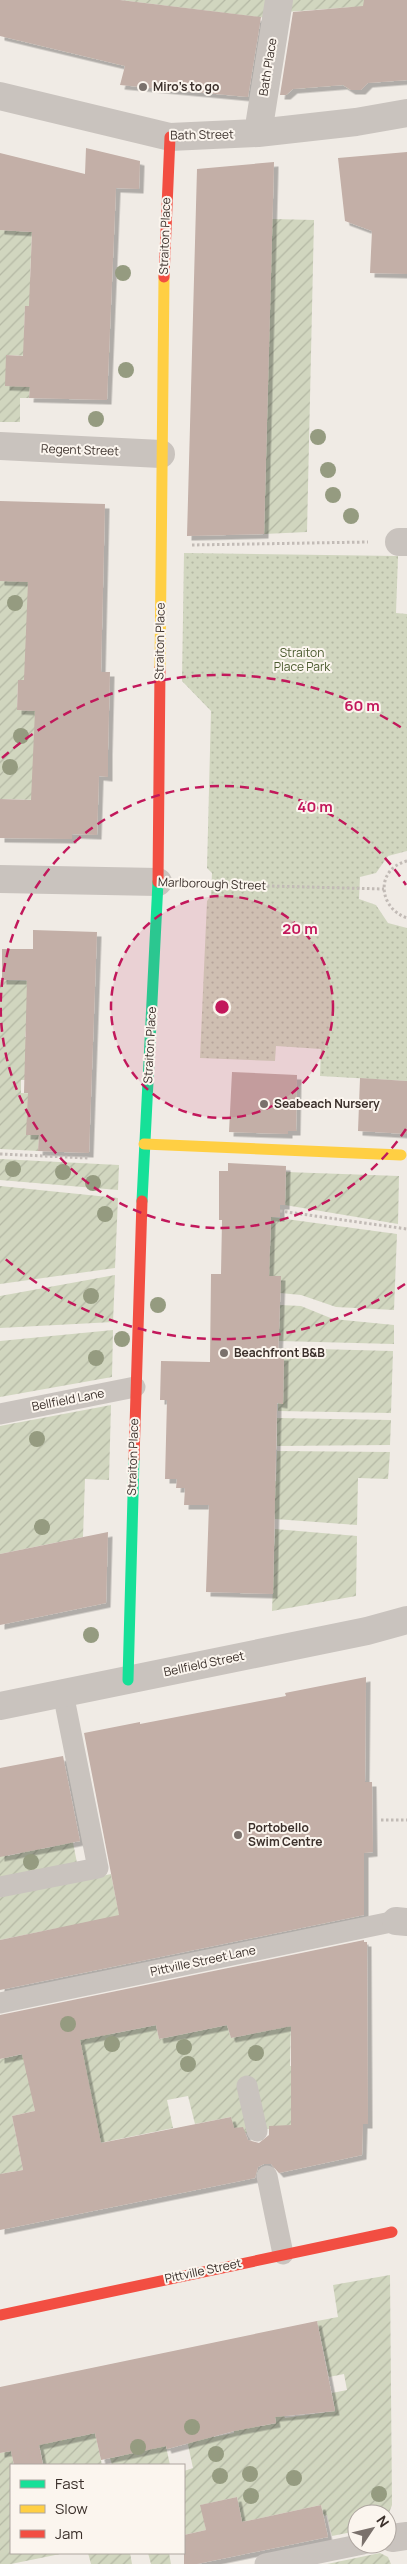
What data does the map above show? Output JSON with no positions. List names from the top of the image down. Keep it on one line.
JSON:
{"streets":{"street":["Bath Place","Bath Street","Straiton Place","Regent Street","Marlborough Street","Bellfield Street","Pittville Street"],"lane":["Bellfield Lane","Pittville Street Lane"]},"crossings":[["Bath Place","Bath Street"],["Bath Street","Straiton Place"],["Straiton Place","Regent Street"],["Straiton Place","Marlborough Street"],["Straiton Place","Bellfield Lane"],["Straiton Place","Bellfield Street"]],"parks":["Straiton Place Park"],"places":["Miro's to go","Seabeach Nursery","Beachfront B&B","Portobello Swim Centre"],"legend":["Fast","Slow","Jam"],"north":"top right","rings":["60 m","40 m","20 m"]}
